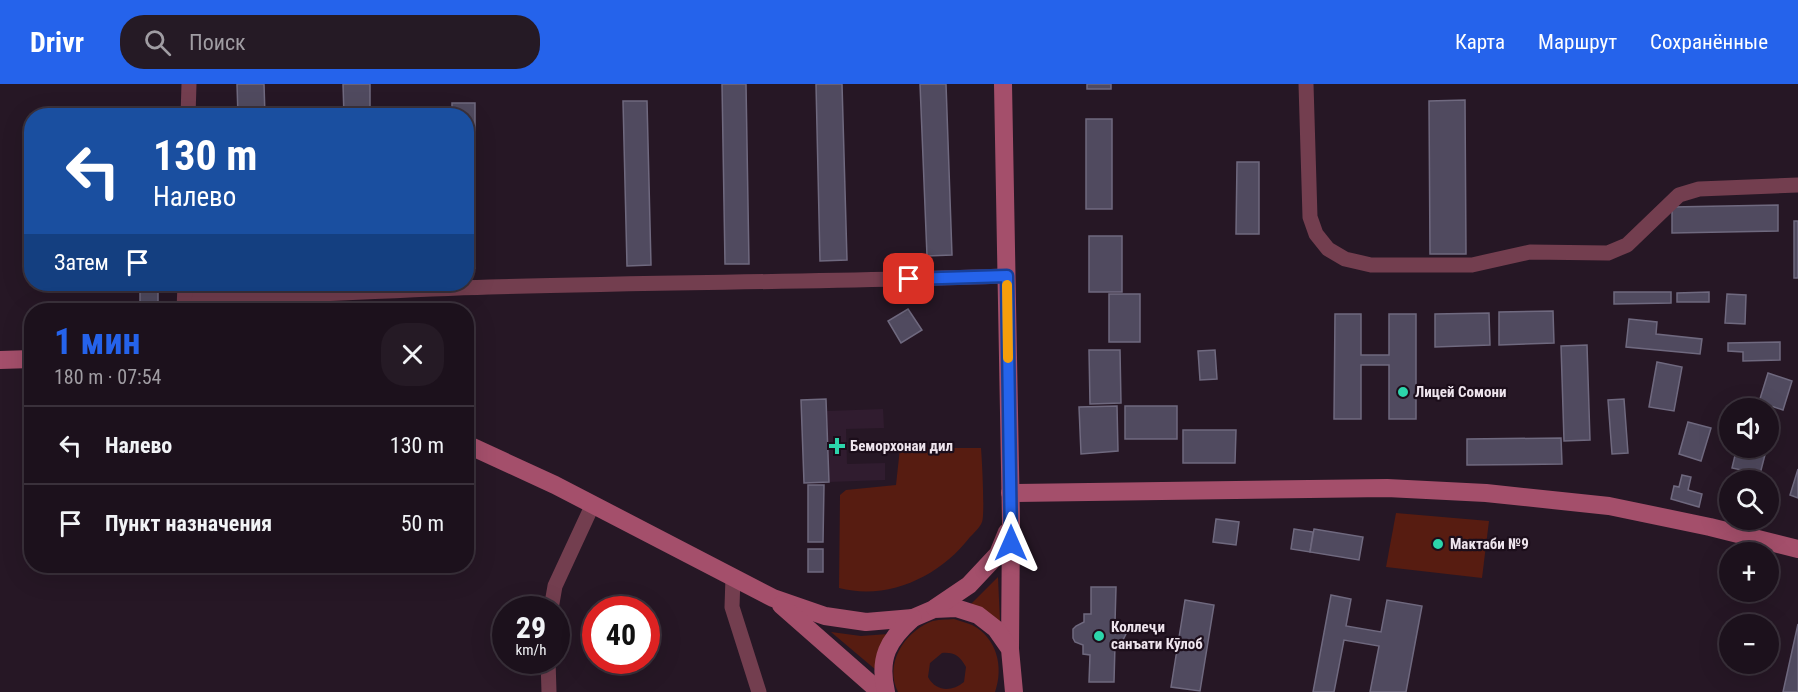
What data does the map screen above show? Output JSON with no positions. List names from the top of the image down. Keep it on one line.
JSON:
{"places":{"other":["Лицей Сомони","Мактаби №9","Коллеҷи санъати Кӯлоб"],"health":["Беморхонаи дил"]},"page":{"header":"Drivr","search":"Поиск","nav":["Карта","Маршрут","Сохранённые"],"turn":["130 m","Налево"],"then":"Затем","heading":["1 мин","180 m · 07:54"],"map_buttons":["+","−"],"list":[{"name":"Налево","value":"130 m"},{"name":"Пункт назначения","value":"50 m"}],"speed":"29 km/h","limit":"40"}}
